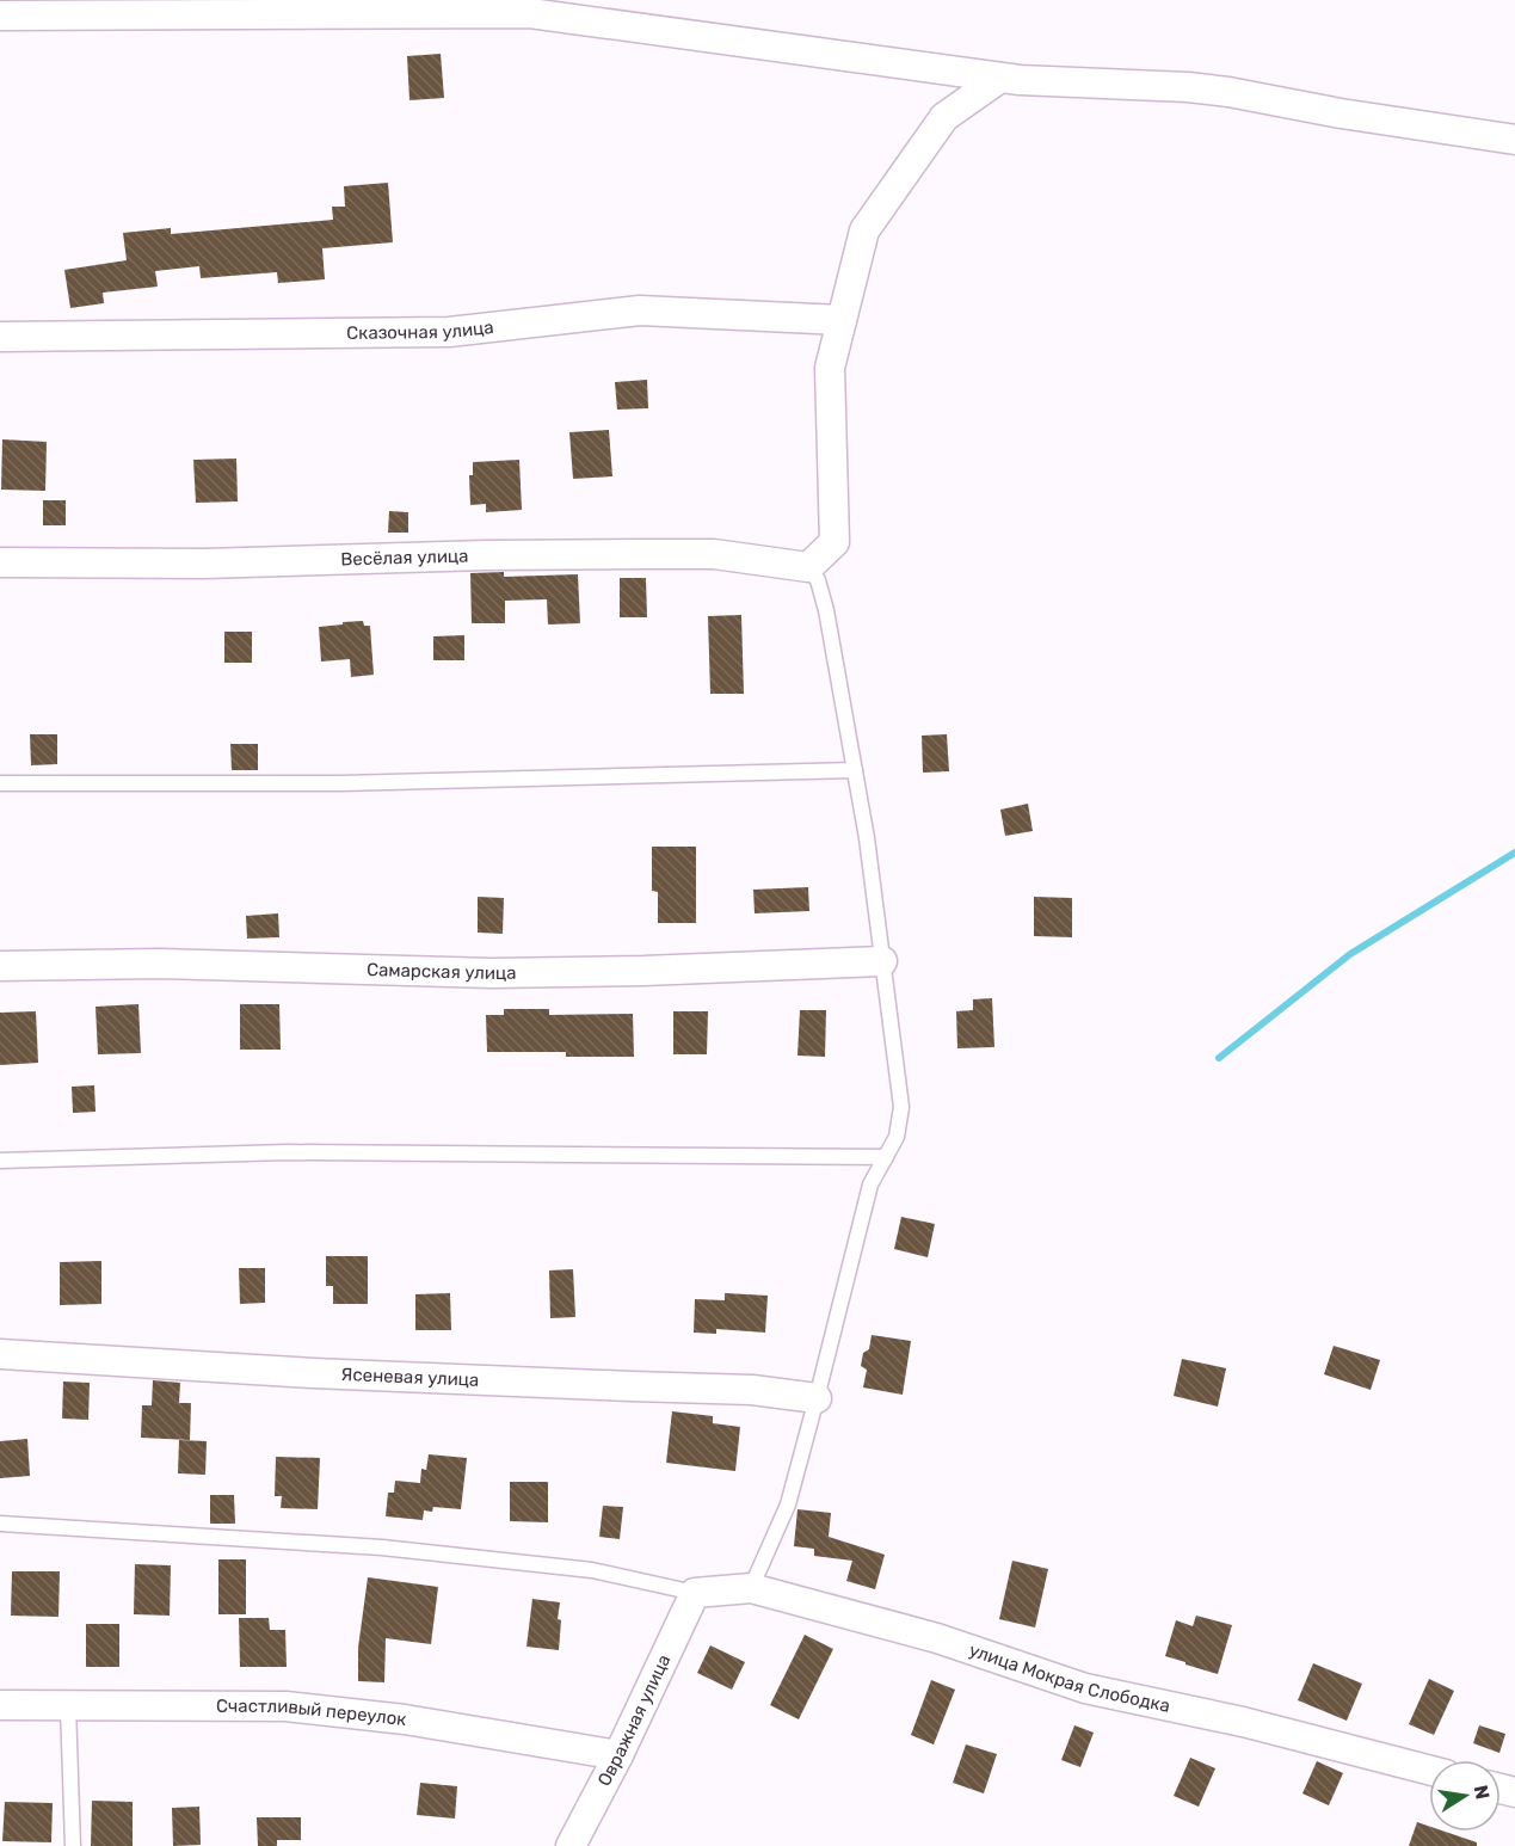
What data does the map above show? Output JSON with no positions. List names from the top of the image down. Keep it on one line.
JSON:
{"streets":{"street":["Сказочная улица","Весёлая улица","Самарская улица","Ясеневая улица","улица Мокрая Слободка","Счастливый переулок","Овражная улица"]},"crossings":[["улица Мокрая Слободка","Овражная улица"],["Счастливый переулок","Овражная улица"]],"north":"right"}
